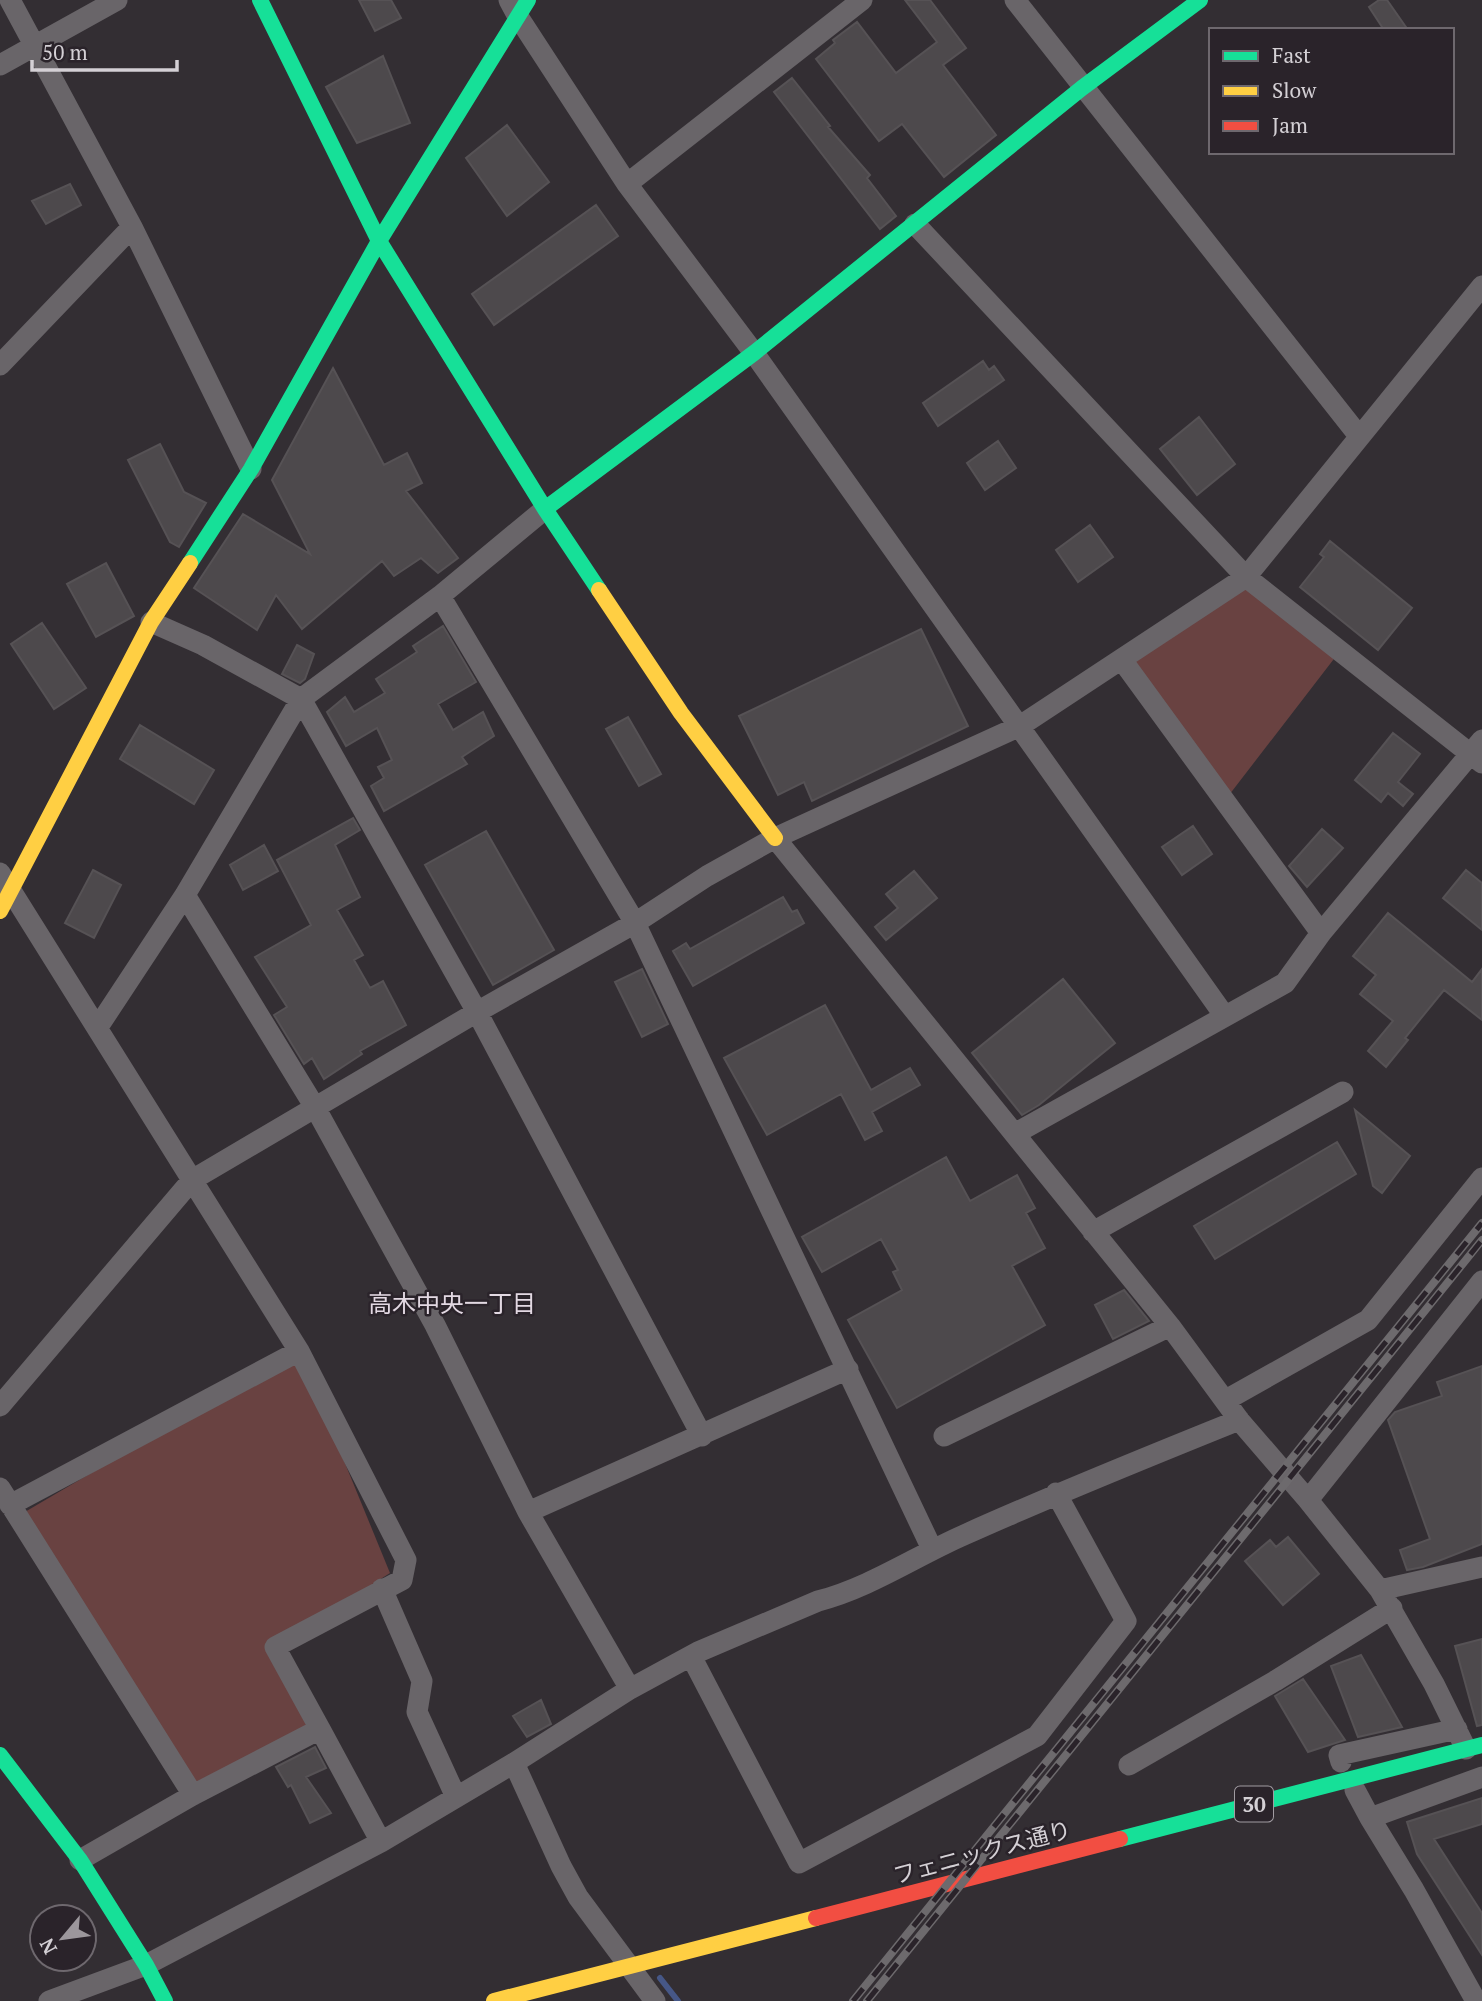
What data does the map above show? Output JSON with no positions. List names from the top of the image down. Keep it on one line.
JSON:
{"streets":{"street":["30","フェニックス通り"]},"districts":["高木中央一丁目"],"legend":["Fast","Slow","Jam"],"scale_bar":"50 m","north":"bottom left"}
